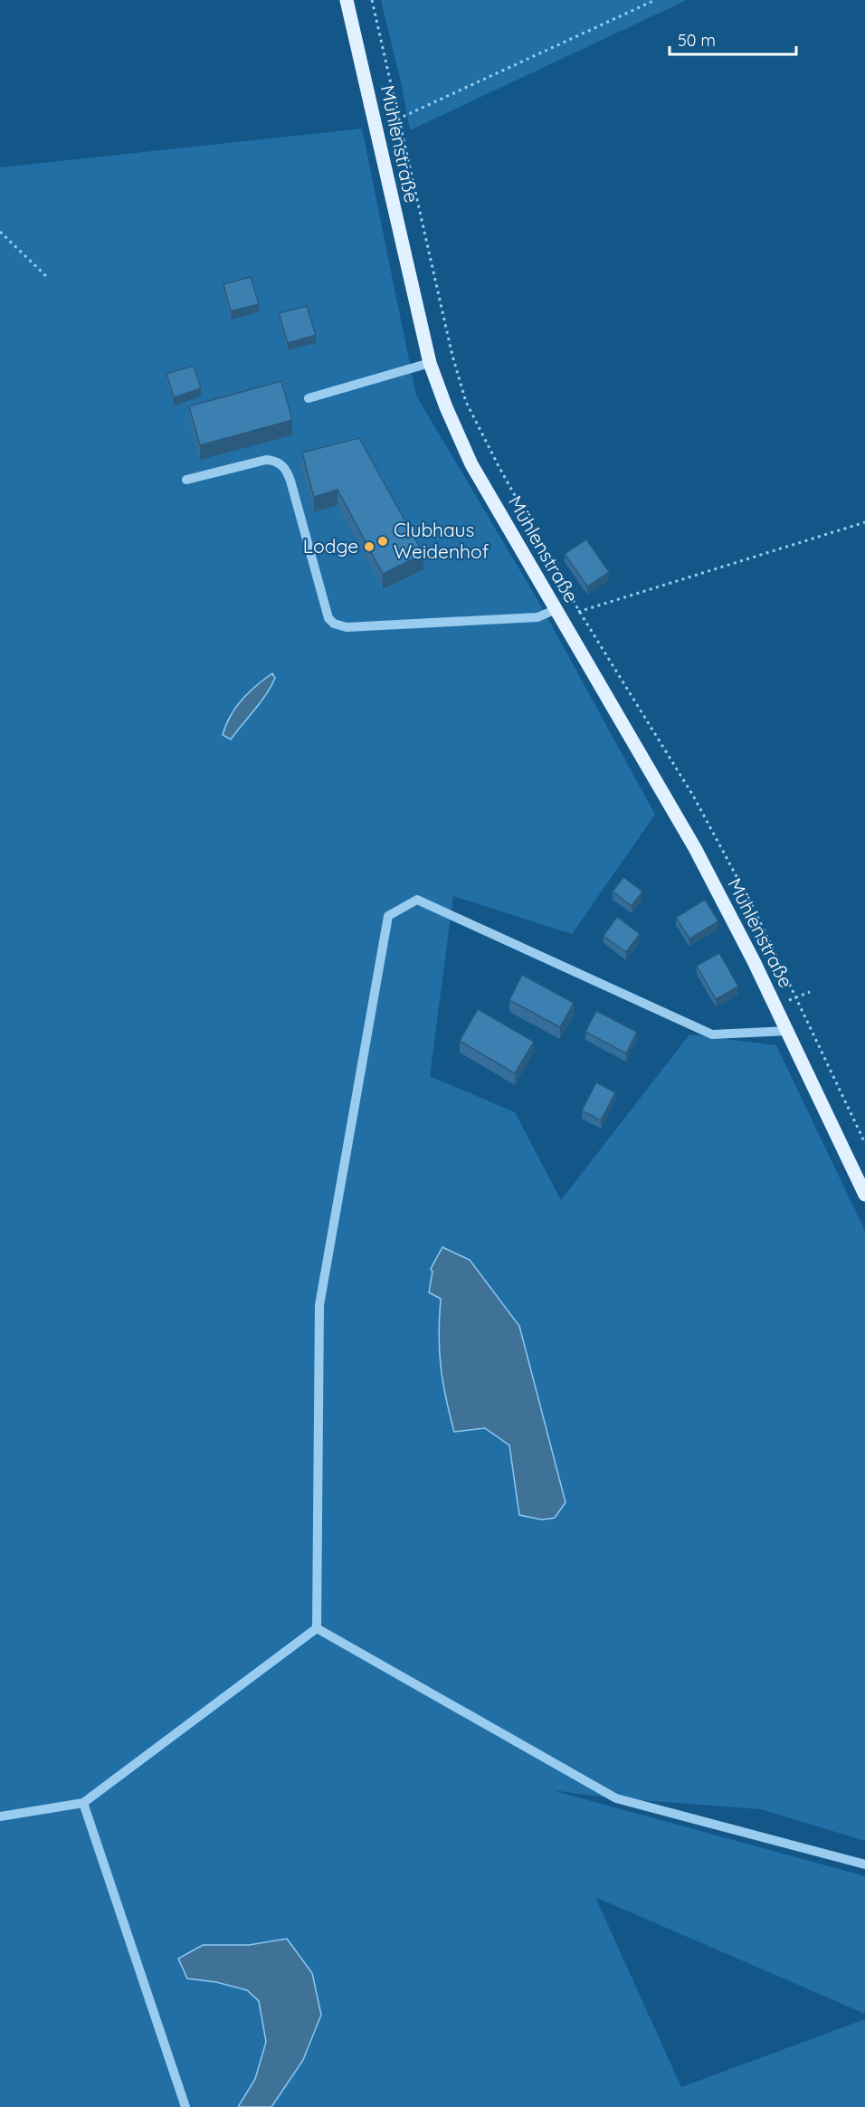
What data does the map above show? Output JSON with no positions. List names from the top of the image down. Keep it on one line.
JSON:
{"streets":{"main road":["Mühlenstraße"]},"places":["Clubhaus Weidenhof","Lodge"],"scale_bar":"50 m"}
